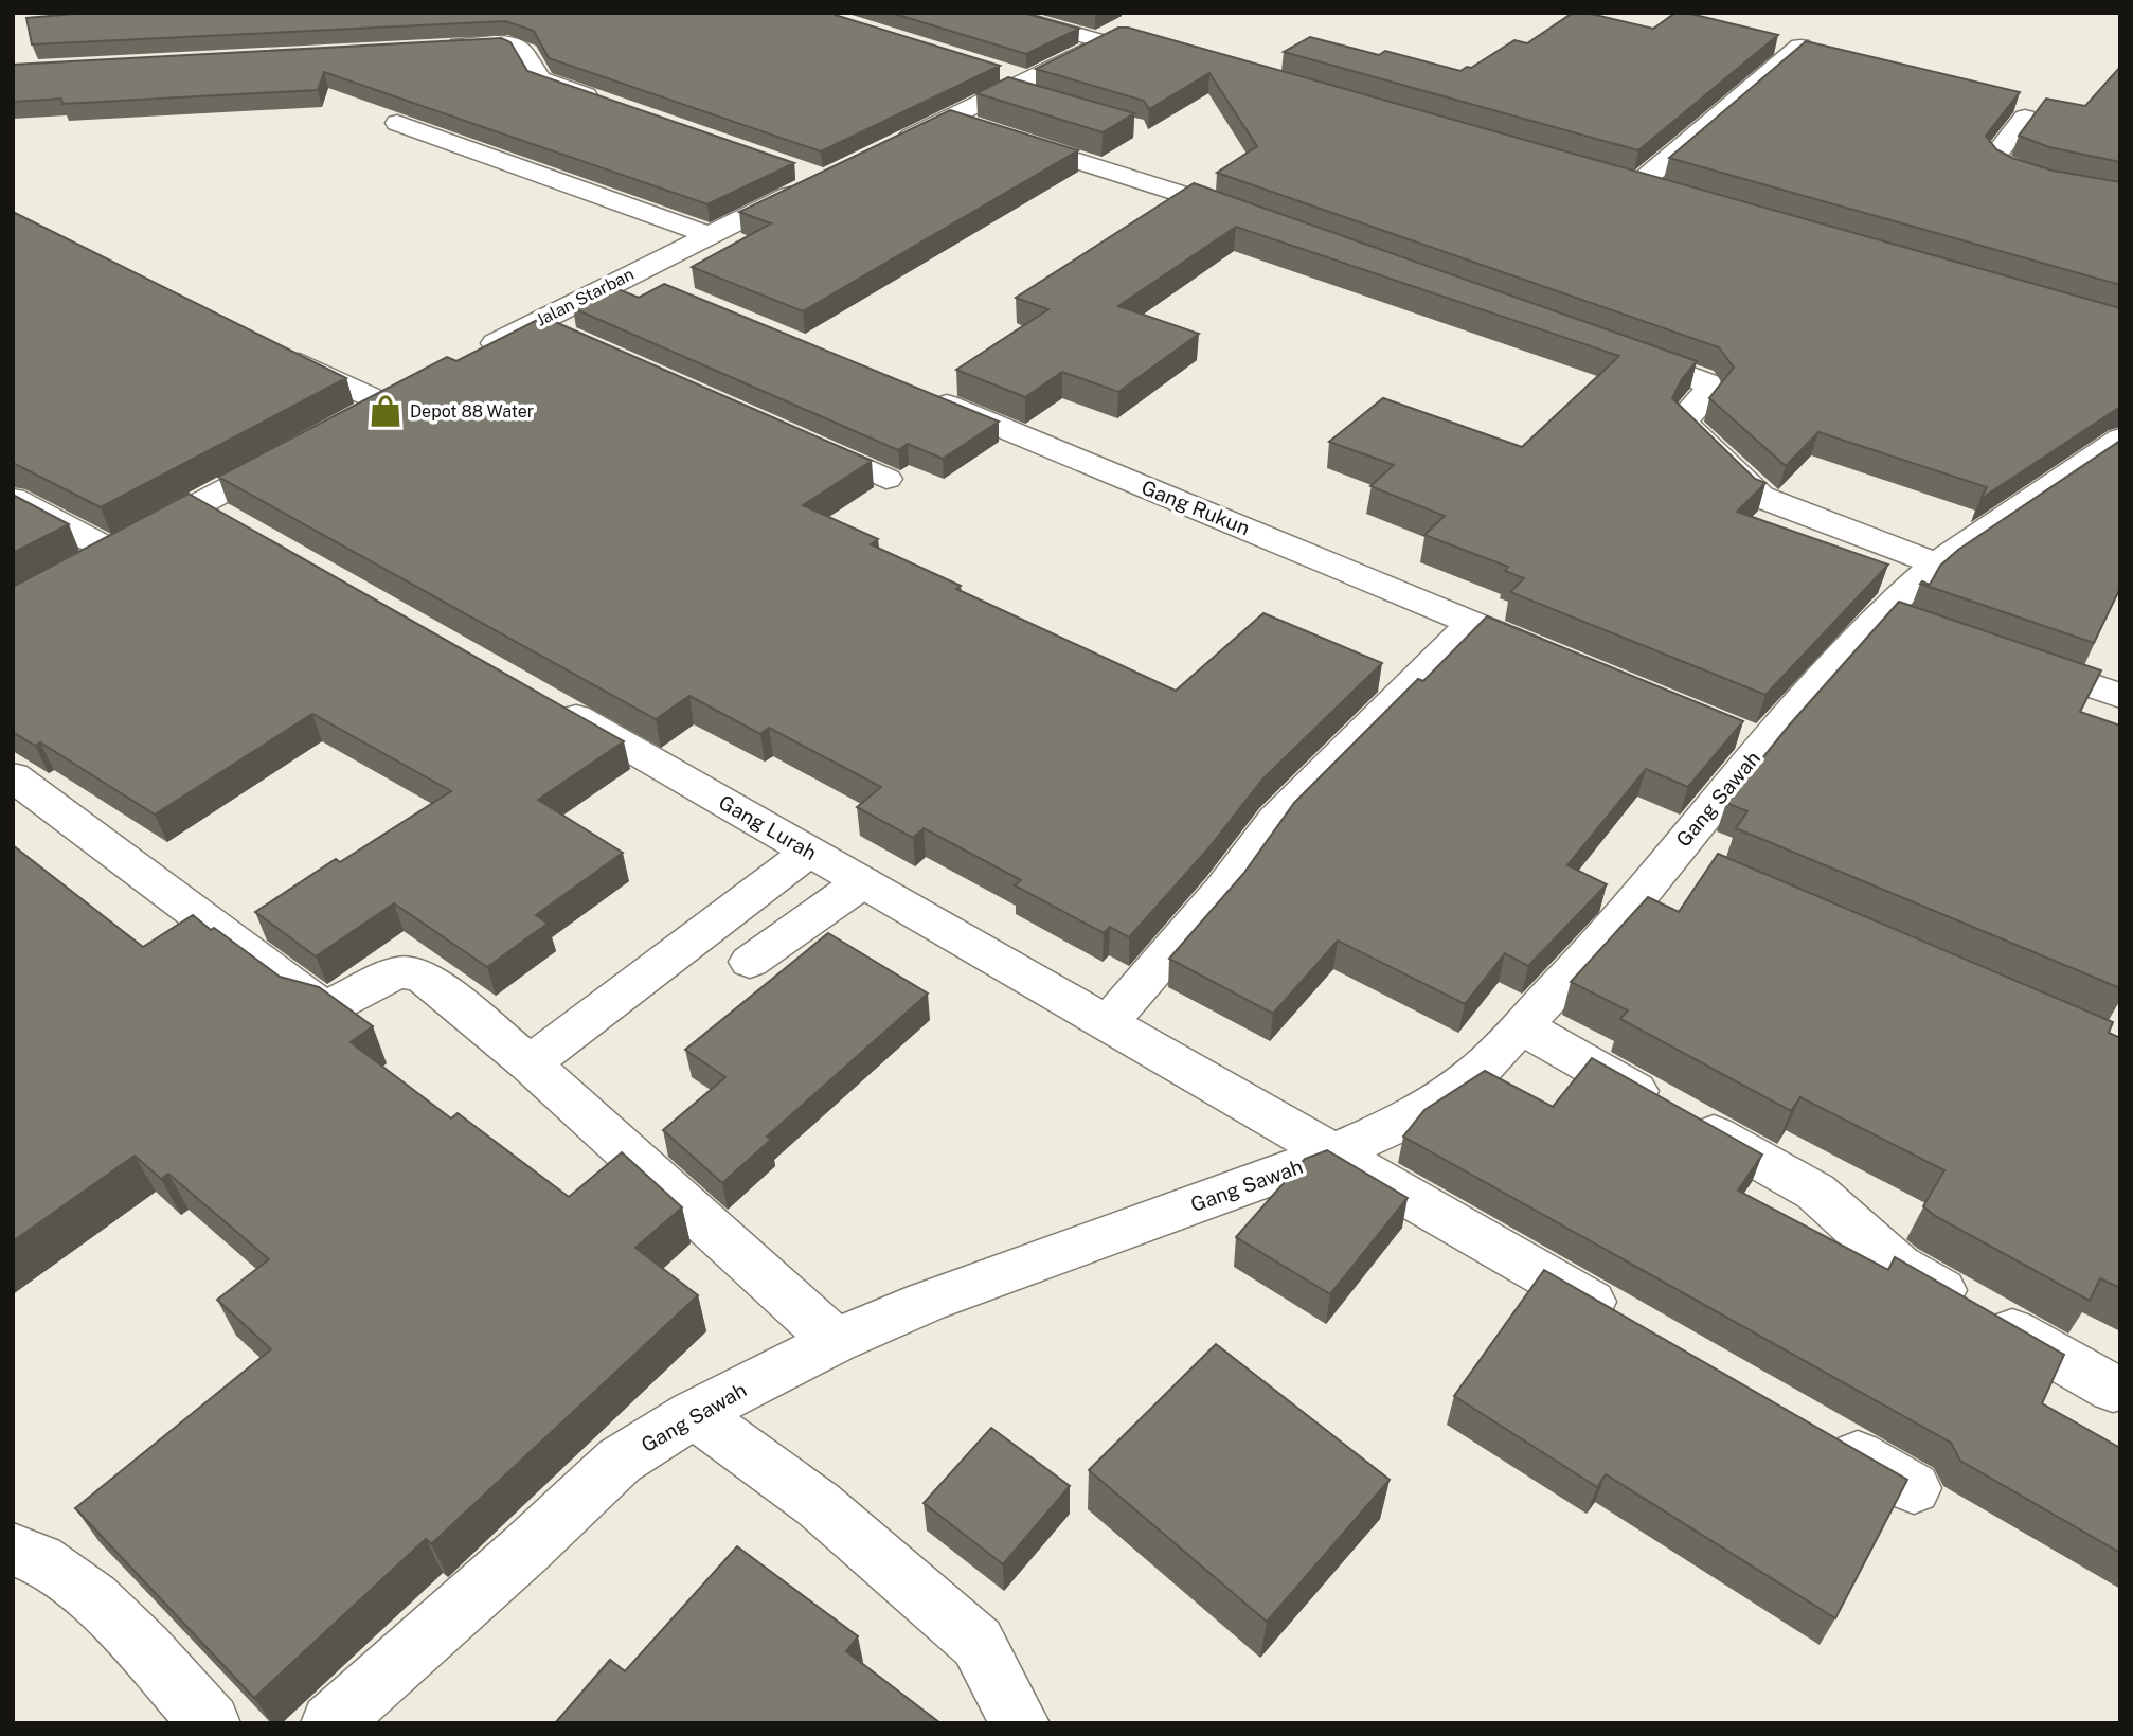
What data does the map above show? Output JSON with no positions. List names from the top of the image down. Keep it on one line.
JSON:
{"streets":{"street":["Jalan Starban","Gang Rukun","Gang Sawah","Gang Lurah"]},"crossings":[["Gang Sawah","Gang Lurah"]],"places":{"shop":["Depot 88 Water"]}}
